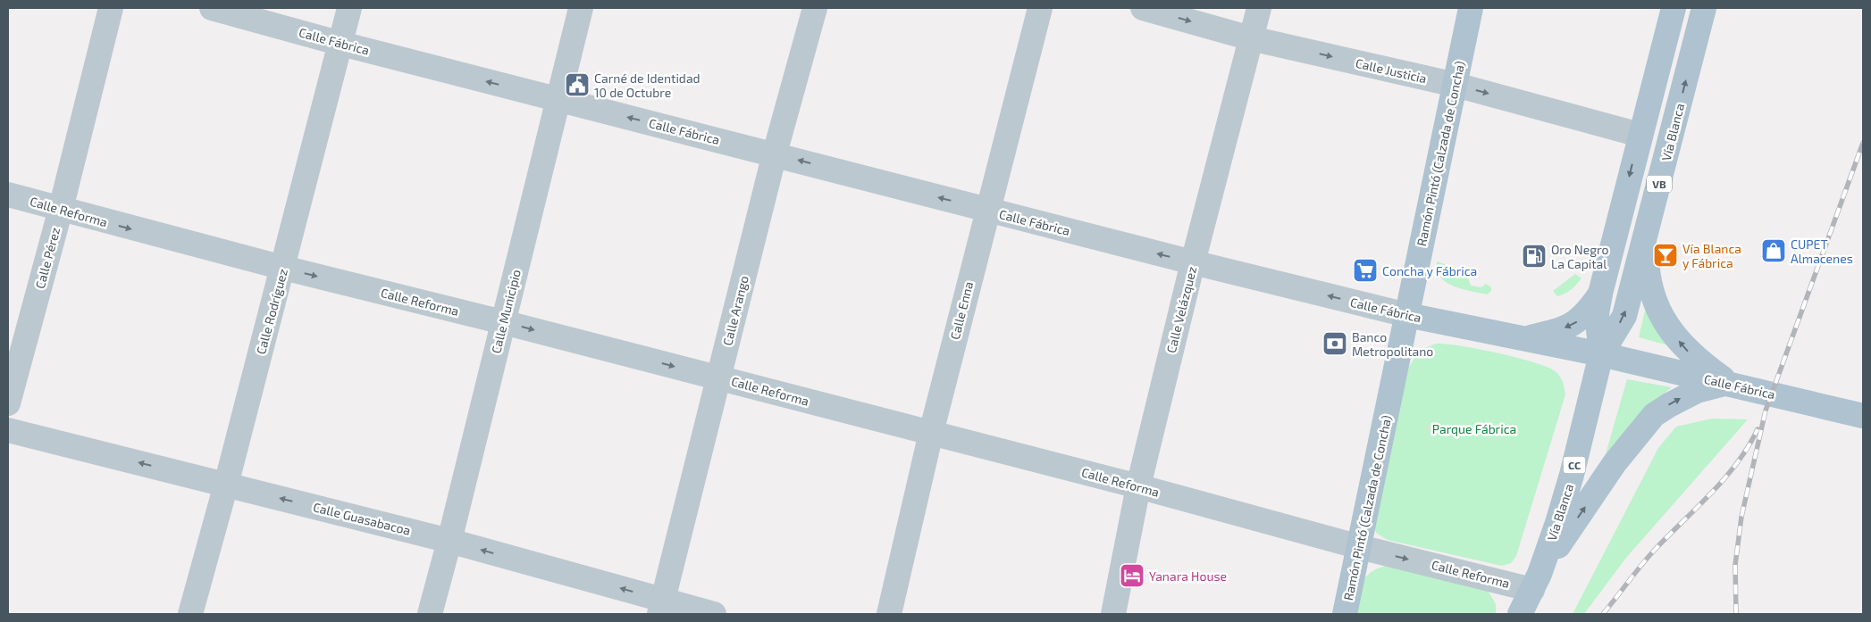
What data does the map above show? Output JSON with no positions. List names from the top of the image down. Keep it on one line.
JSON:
{"streets":{"main road":["Calle Fábrica","Vía Blanca","Ramón Pintó (Calzada de Concha)","VB","CC"],"street":["Calle Justicia","Calle Reforma","Calle Pérez","Calle Velázquez","Calle Arango","Calle Enna","Calle Rodríguez","Calle Municipio","Calle Guasabacoa"]},"crossings":[["Calle Fábrica","Vía Blanca"],["Calle Fábrica","Ramón Pintó (Calzada de Concha)"],["Calle Fábrica","Calle Velázquez"],["Calle Fábrica","Calle Arango"],["Calle Fábrica","Calle Enna"],["Calle Fábrica","Calle Rodríguez"],["Calle Fábrica","Calle Municipio"],["Calle Justicia","Vía Blanca"],["Calle Justicia","Ramón Pintó (Calzada de Concha)"],["Calle Justicia","Calle Velázquez"],["Vía Blanca","Calle Reforma"],["Ramón Pintó (Calzada de Concha)","Calle Reforma"],["Calle Reforma","Calle Pérez"],["Calle Reforma","Calle Velázquez"],["Calle Reforma","Calle Arango"],["Calle Reforma","Calle Enna"],["Calle Reforma","Calle Rodríguez"],["Calle Reforma","Calle Municipio"],["Calle Arango","Calle Guasabacoa"],["Calle Rodríguez","Calle Guasabacoa"],["Calle Municipio","Calle Guasabacoa"]],"one_way":["Calle Fábrica","Calle Justicia","Calle Reforma","Calle Guasabacoa"],"parks":["Parque Fábrica"],"places":{"public building":["Carné de Identidad 10 de Octubre"],"shop":["CUPET Almacenes"],"bar":["Vía Blanca y Fábrica"],"fuel station":["Oro Negro La Capital"],"supermarket":["Concha y Fábrica"],"bank":["Banco Metropolitano"],"hotel":["Yanara House"]}}
